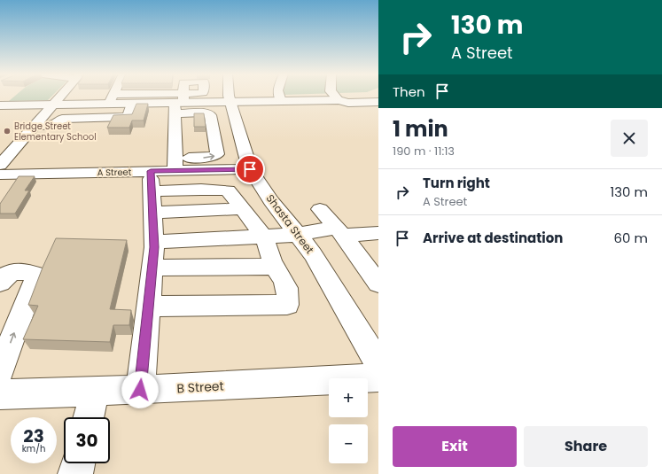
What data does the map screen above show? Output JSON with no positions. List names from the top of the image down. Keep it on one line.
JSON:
{"streets":{"street":["A Street","Shasta Street","B Street"]},"crossings":[["A Street","Shasta Street"]],"places":["Bridge Street Elementary School"],"page":{"turn":["130 m","A Street"],"then":"Then","heading":["1 min","190 m · 11:13"],"list":[{"name":"Turn right","note":"A Street","value":"130 m"},{"name":"Arrive at destination","value":"60 m"}],"map_buttons":["+","−"],"speed":"23 km/h","limit":"30","buttons":["Exit","Share"]}}
